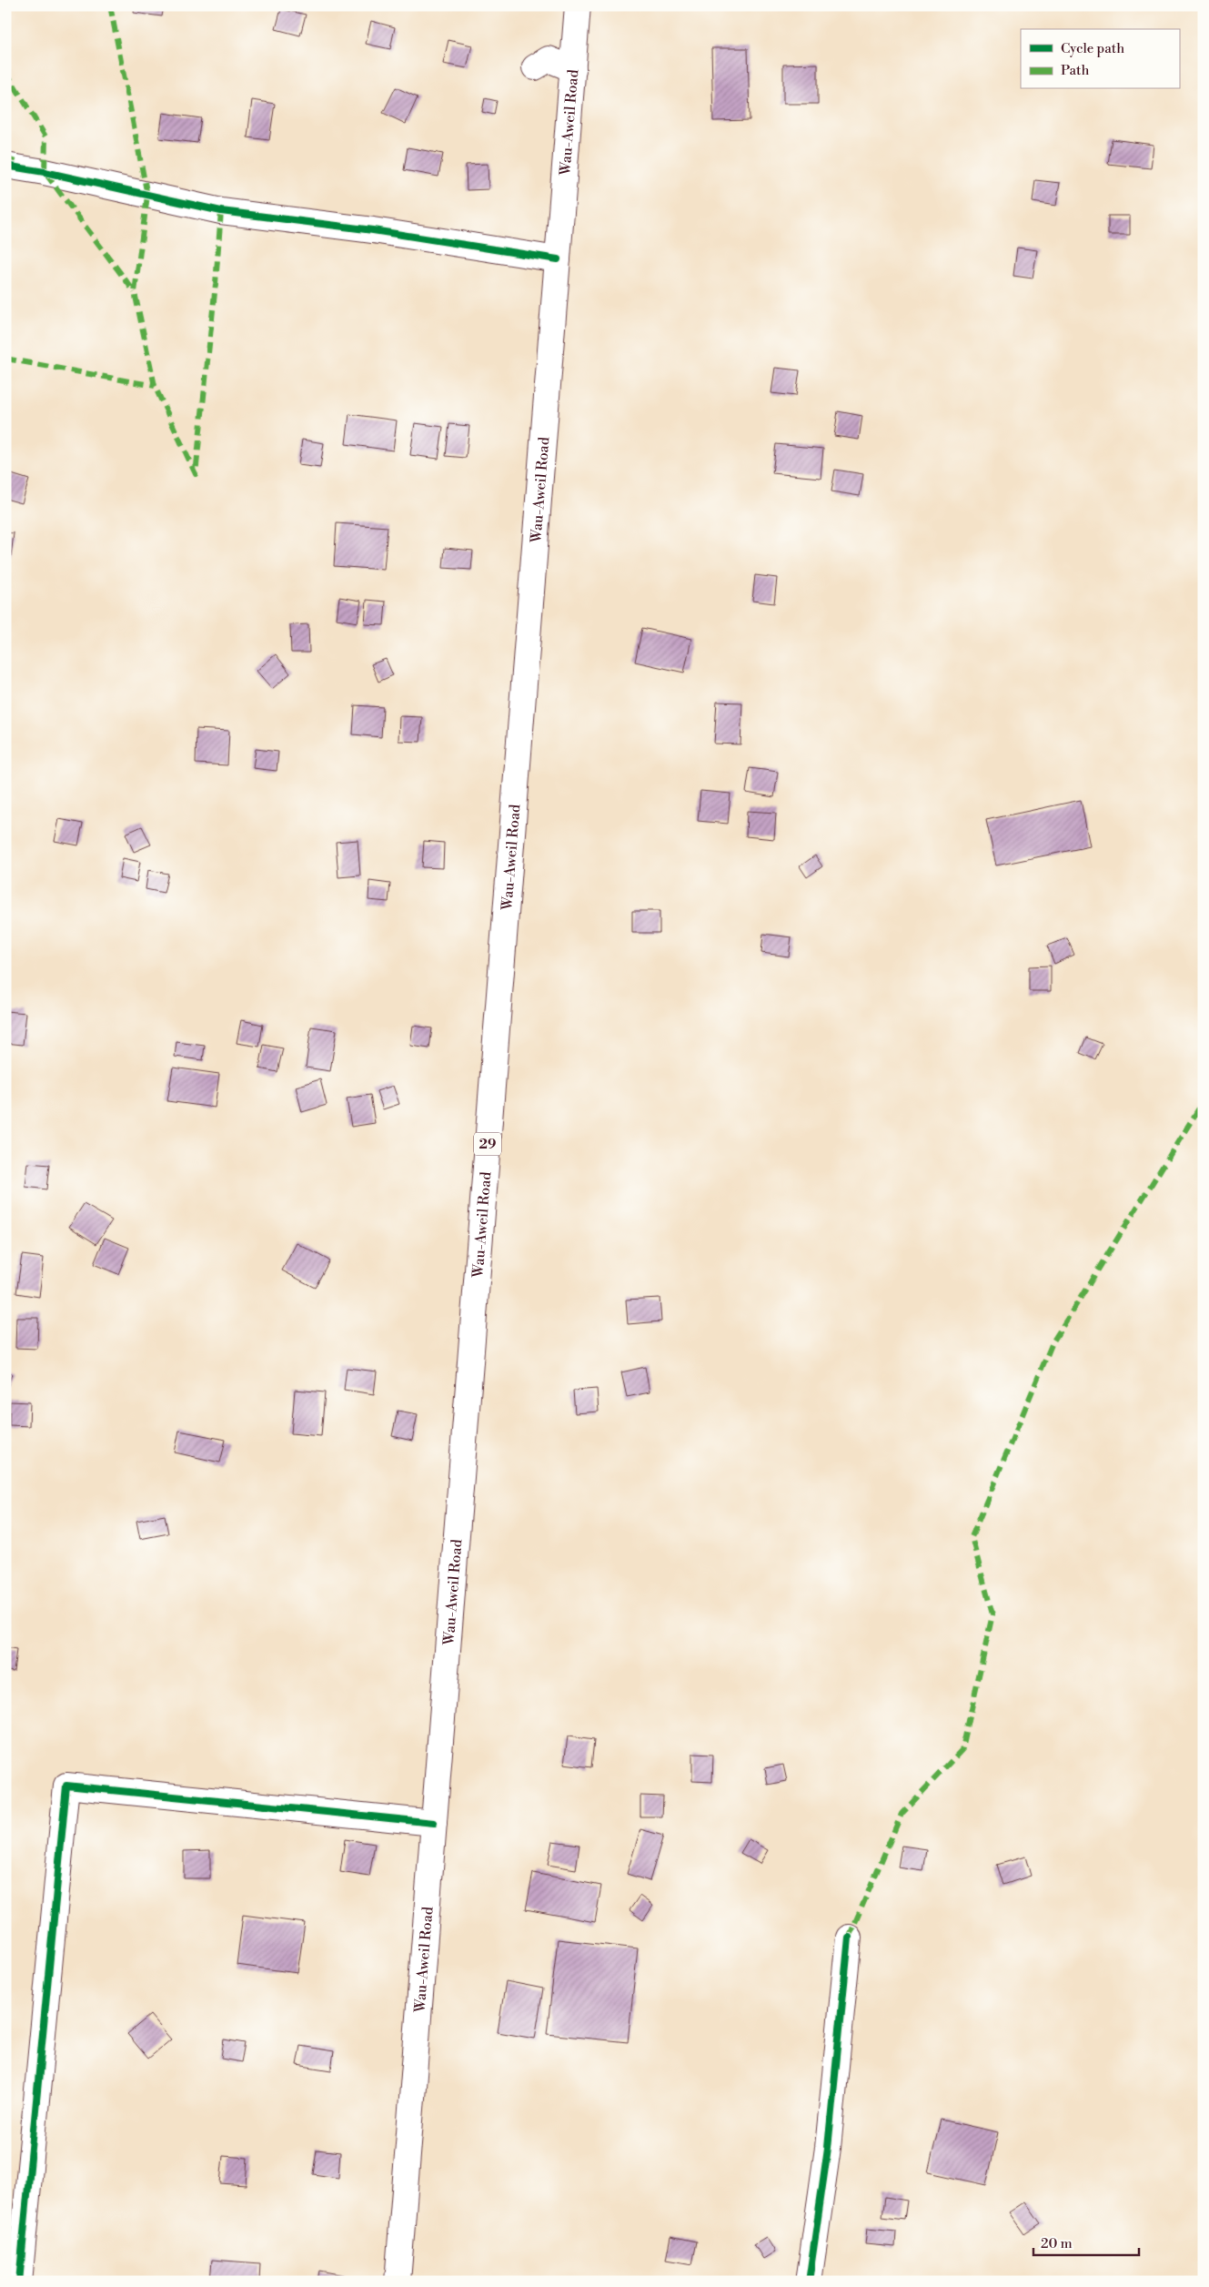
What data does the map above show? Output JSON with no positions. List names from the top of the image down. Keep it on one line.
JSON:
{"streets":{"main road":["Wau-Aweil Road","29"]},"legend":["Cycle path","Path"],"scale_bar":"20 m"}
